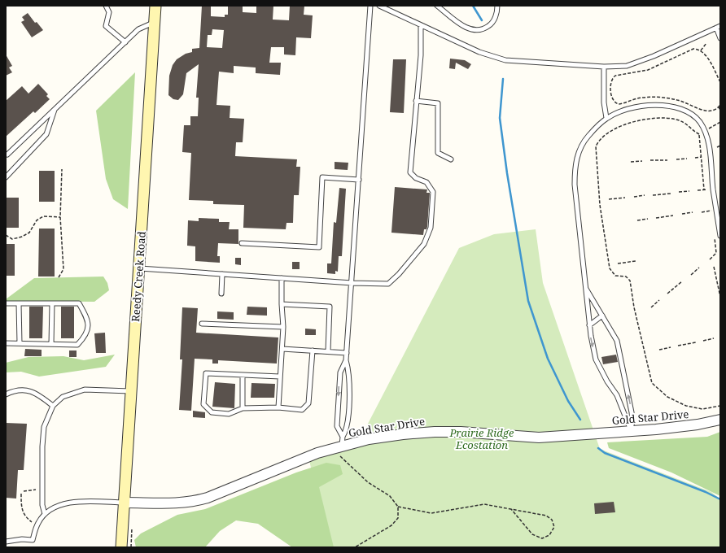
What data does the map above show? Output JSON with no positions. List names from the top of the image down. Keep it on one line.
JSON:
{"streets":{"main road":["Reedy Creek Road"],"street":["Gold Star Drive"]},"crossings":[["Reedy Creek Road","Gold Star Drive"]],"parks":["Prairie Ridge Ecostation"]}
